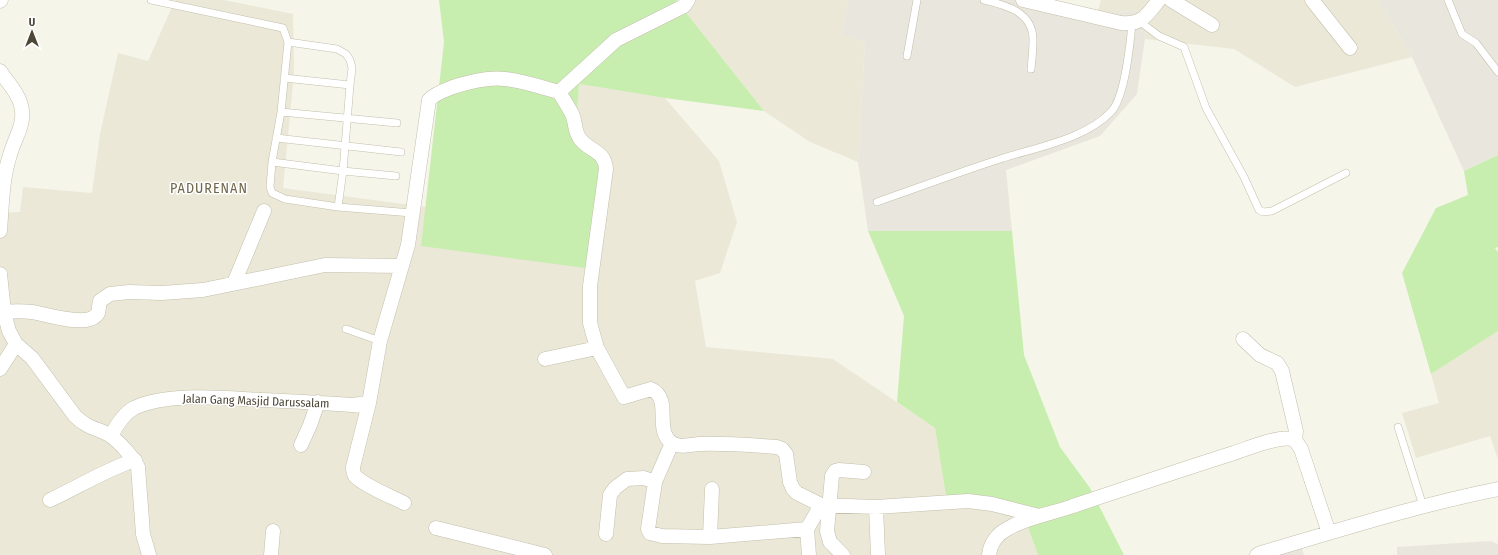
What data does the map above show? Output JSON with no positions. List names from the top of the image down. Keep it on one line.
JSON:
{"streets":{"street":["Jalan Gang Masjid Darussalam"]},"districts":["PADURENAN"],"north":"top"}
